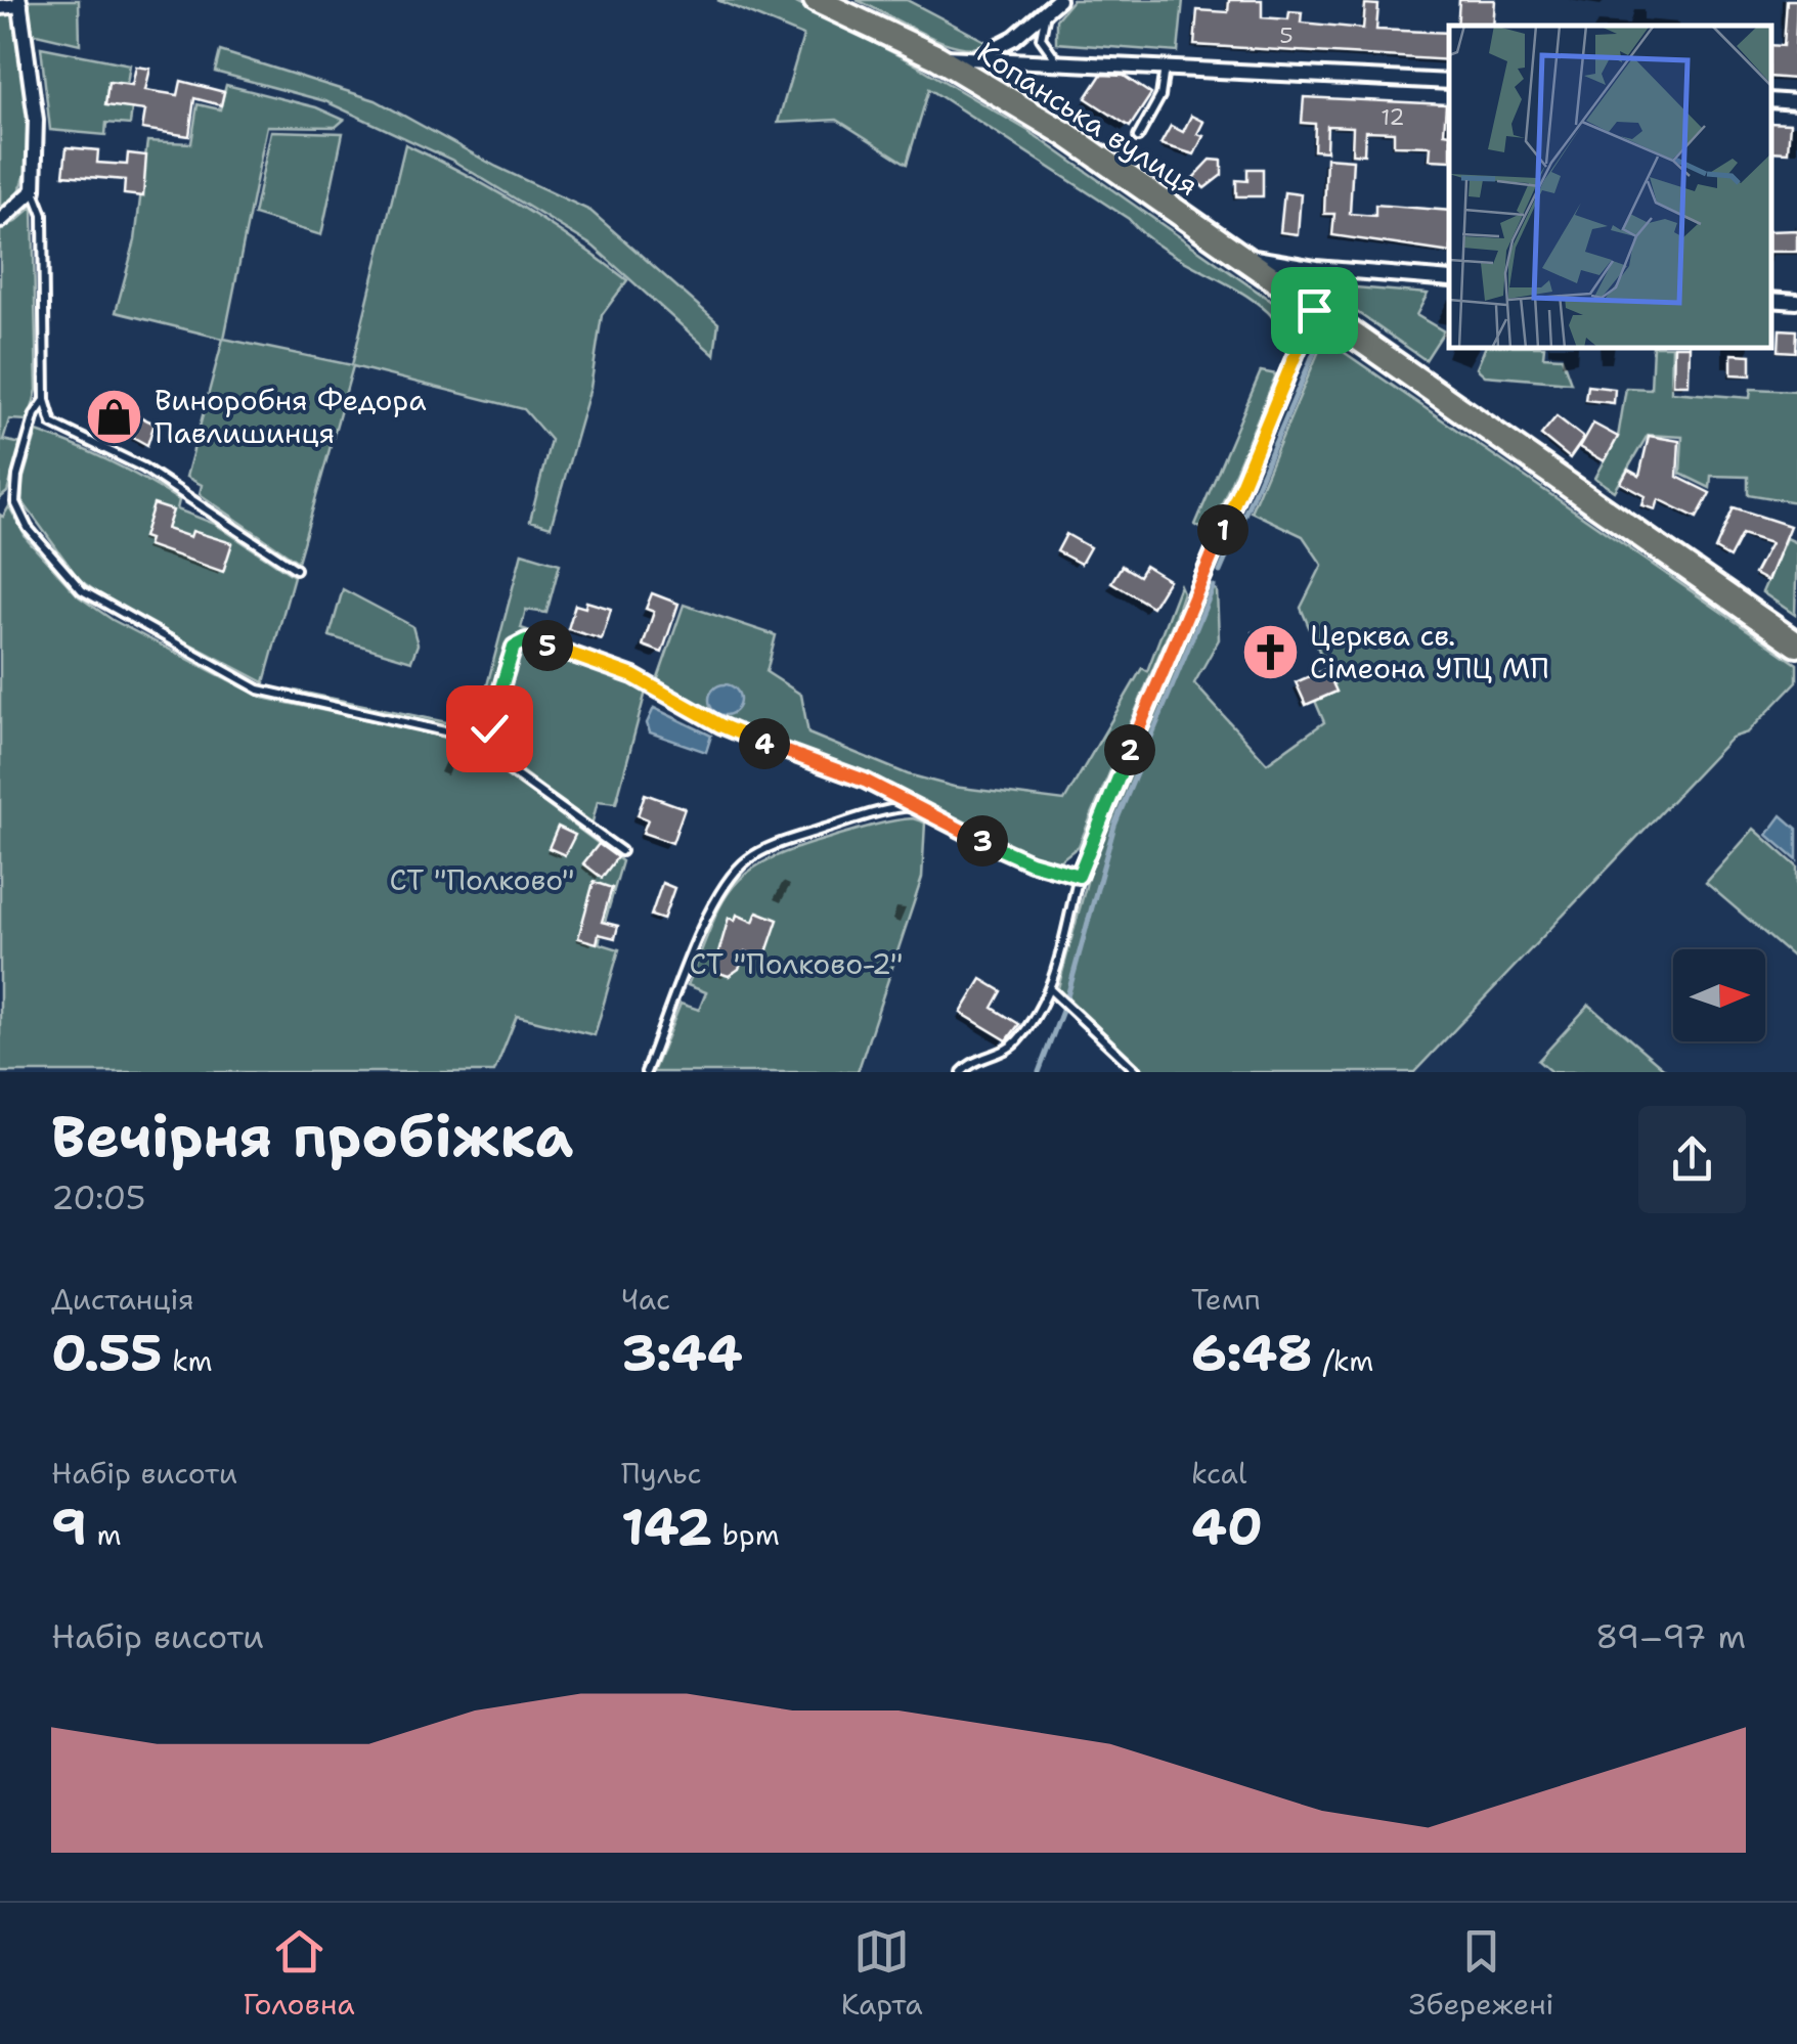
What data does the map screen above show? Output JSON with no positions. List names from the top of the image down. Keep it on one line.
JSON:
{"streets":{"highway":["Копанська вулиця"]},"parks":["СТ \"Полково\"","СТ \"Полково-2\""],"places":{"shop":["Виноробня Федора Павлишинця"],"church":["Церква св. Сімеона УПЦ МП"]},"house_numbers":["5","12"],"north":"right","page":{"pins":["1","5","4","2","3"],"heading":["Вечірня пробіжка","20:05"],"stats":[["Дистанція","0.55 km"],["Час","3:44"],["Темп","6:48 /km"],["Набір висоти","9 m"],["Пульс","142 bpm"],["kcal","40"]],"chart":["Набір висоти","89–97 m"],"tabs":["Головна","Карта","Збережені"]}}
